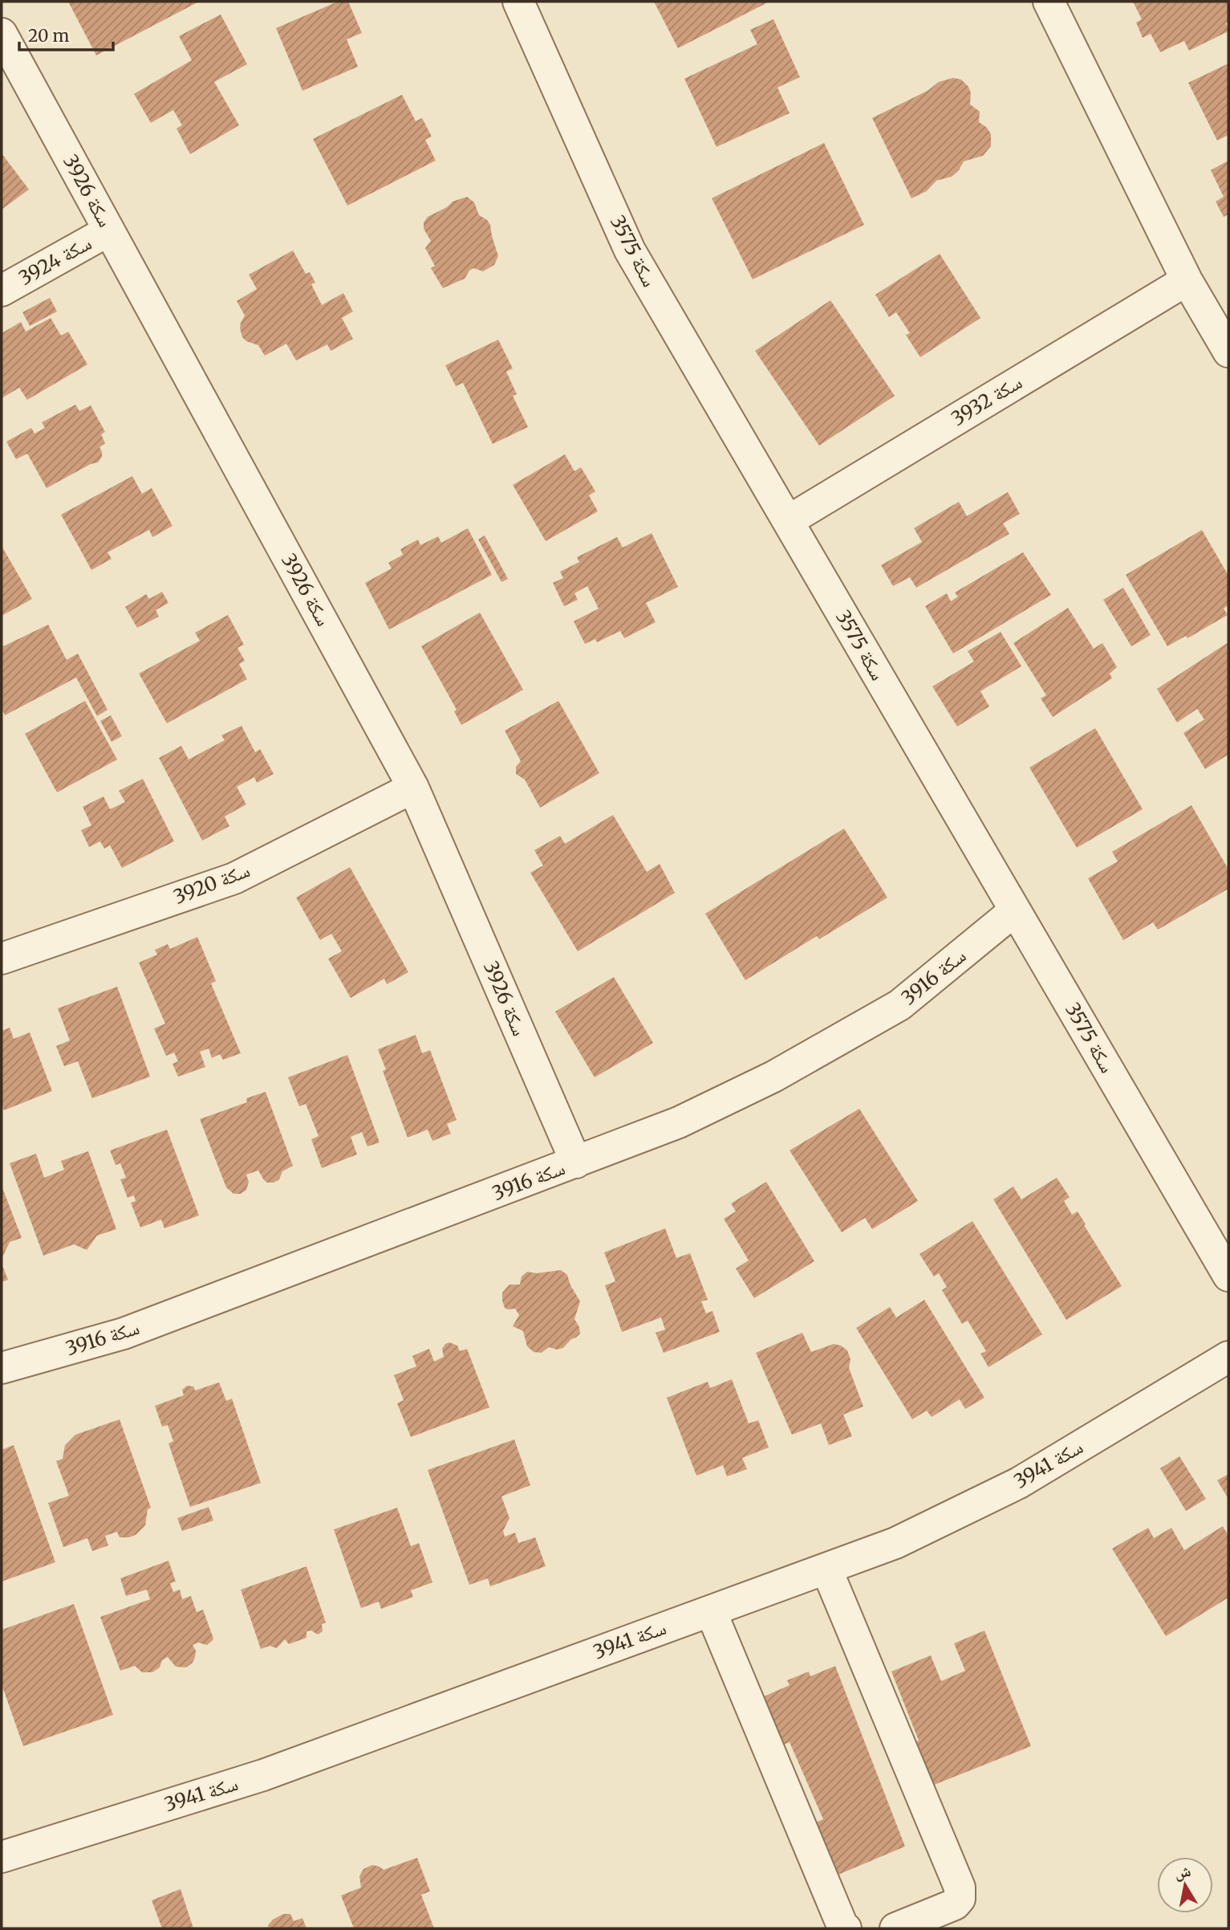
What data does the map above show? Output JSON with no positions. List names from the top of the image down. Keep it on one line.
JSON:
{"streets":{"street":["سكة 3926","سكة 3575","سكة 3924","سكة 3932","سكة 3920","سكة 3916","سكة 3941"]},"crossings":[["سكة 3926","سكة 3924"],["سكة 3926","سكة 3920"],["سكة 3926","سكة 3916"],["سكة 3575","سكة 3932"],["سكة 3575","سكة 3916"]],"scale_bar":"20 m","north":"top"}
